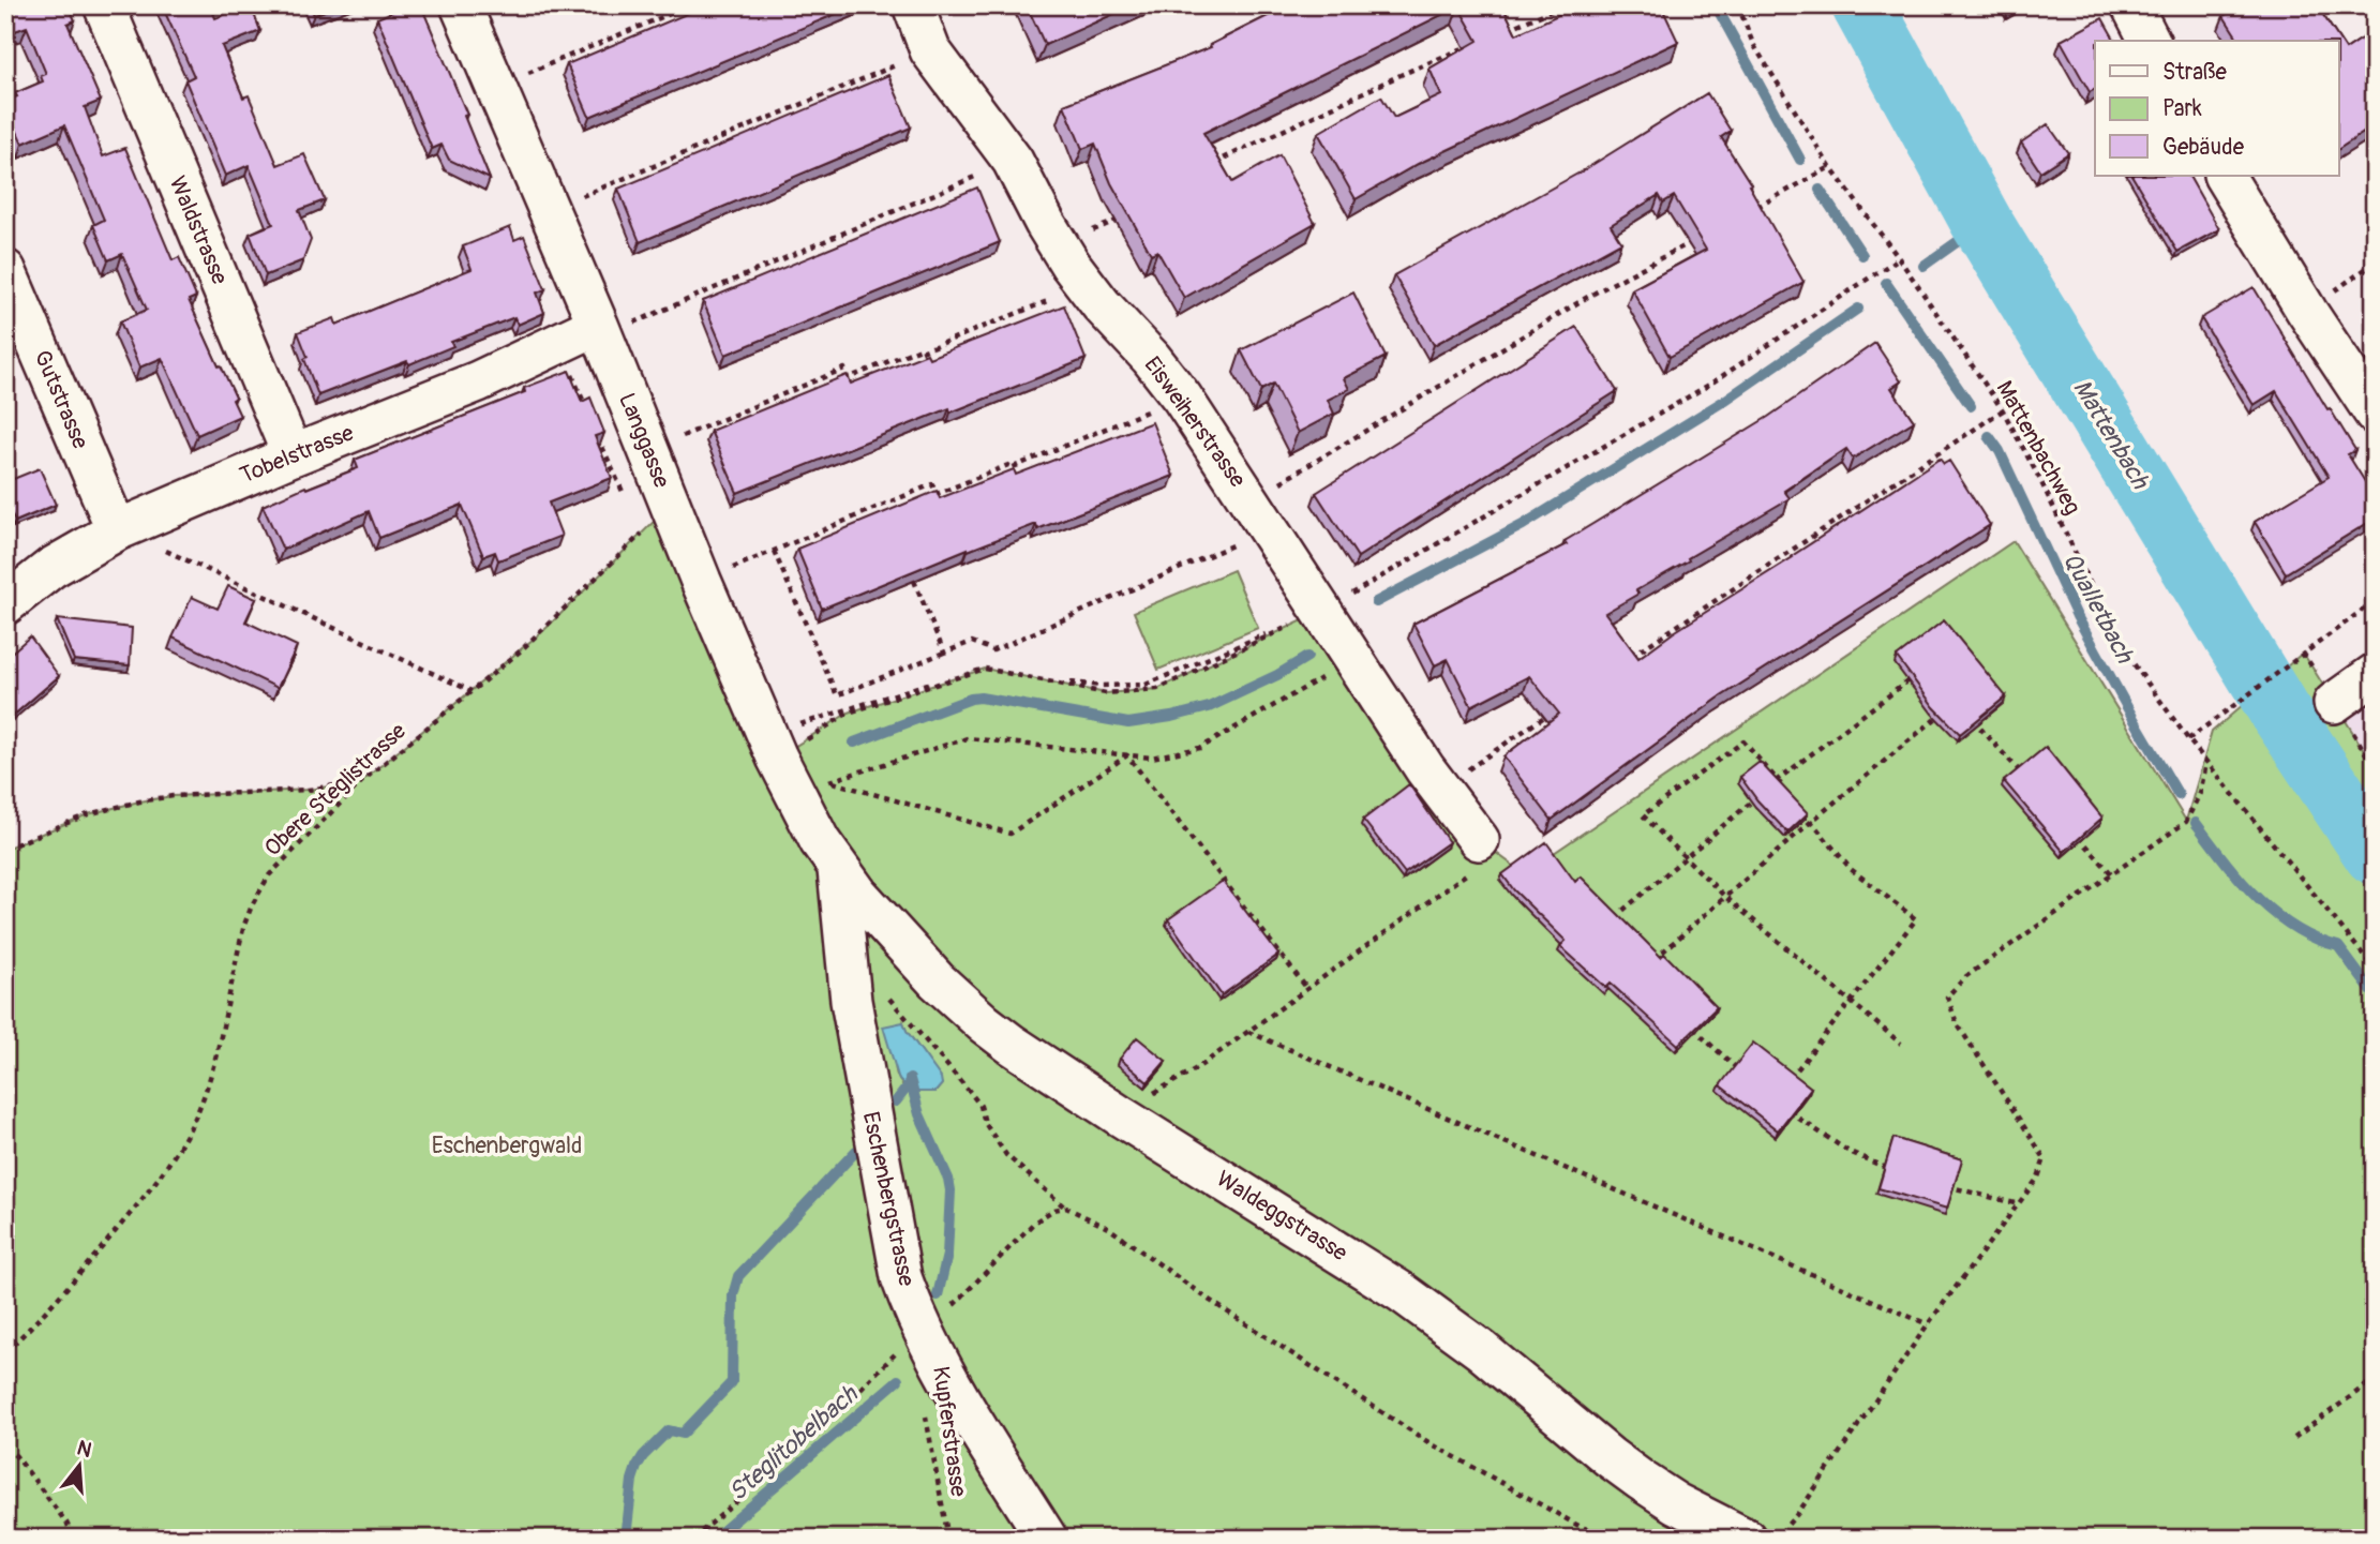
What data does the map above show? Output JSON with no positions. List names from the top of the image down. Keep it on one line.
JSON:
{"streets":{"street":["Waldstrasse","Gutstrasse","Eisweiherstrasse","Langgasse","Tobelstrasse","Eschenbergstrasse","Waldeggstrasse"],"path":["Mattenbachweg","Obere Steglistrasse","Kupferstrasse"]},"crossings":[["Waldstrasse","Tobelstrasse"],["Gutstrasse","Tobelstrasse"],["Langgasse","Tobelstrasse"],["Langgasse","Obere Steglistrasse"],["Langgasse","Eschenbergstrasse"],["Langgasse","Waldeggstrasse"],["Eschenbergstrasse","Waldeggstrasse"]],"water":["Mattenbach","Qualletbach","Steglitobelbach"],"parks":["Eschenbergwald"],"legend":["Straße","Park","Gebäude"],"north":"top"}
